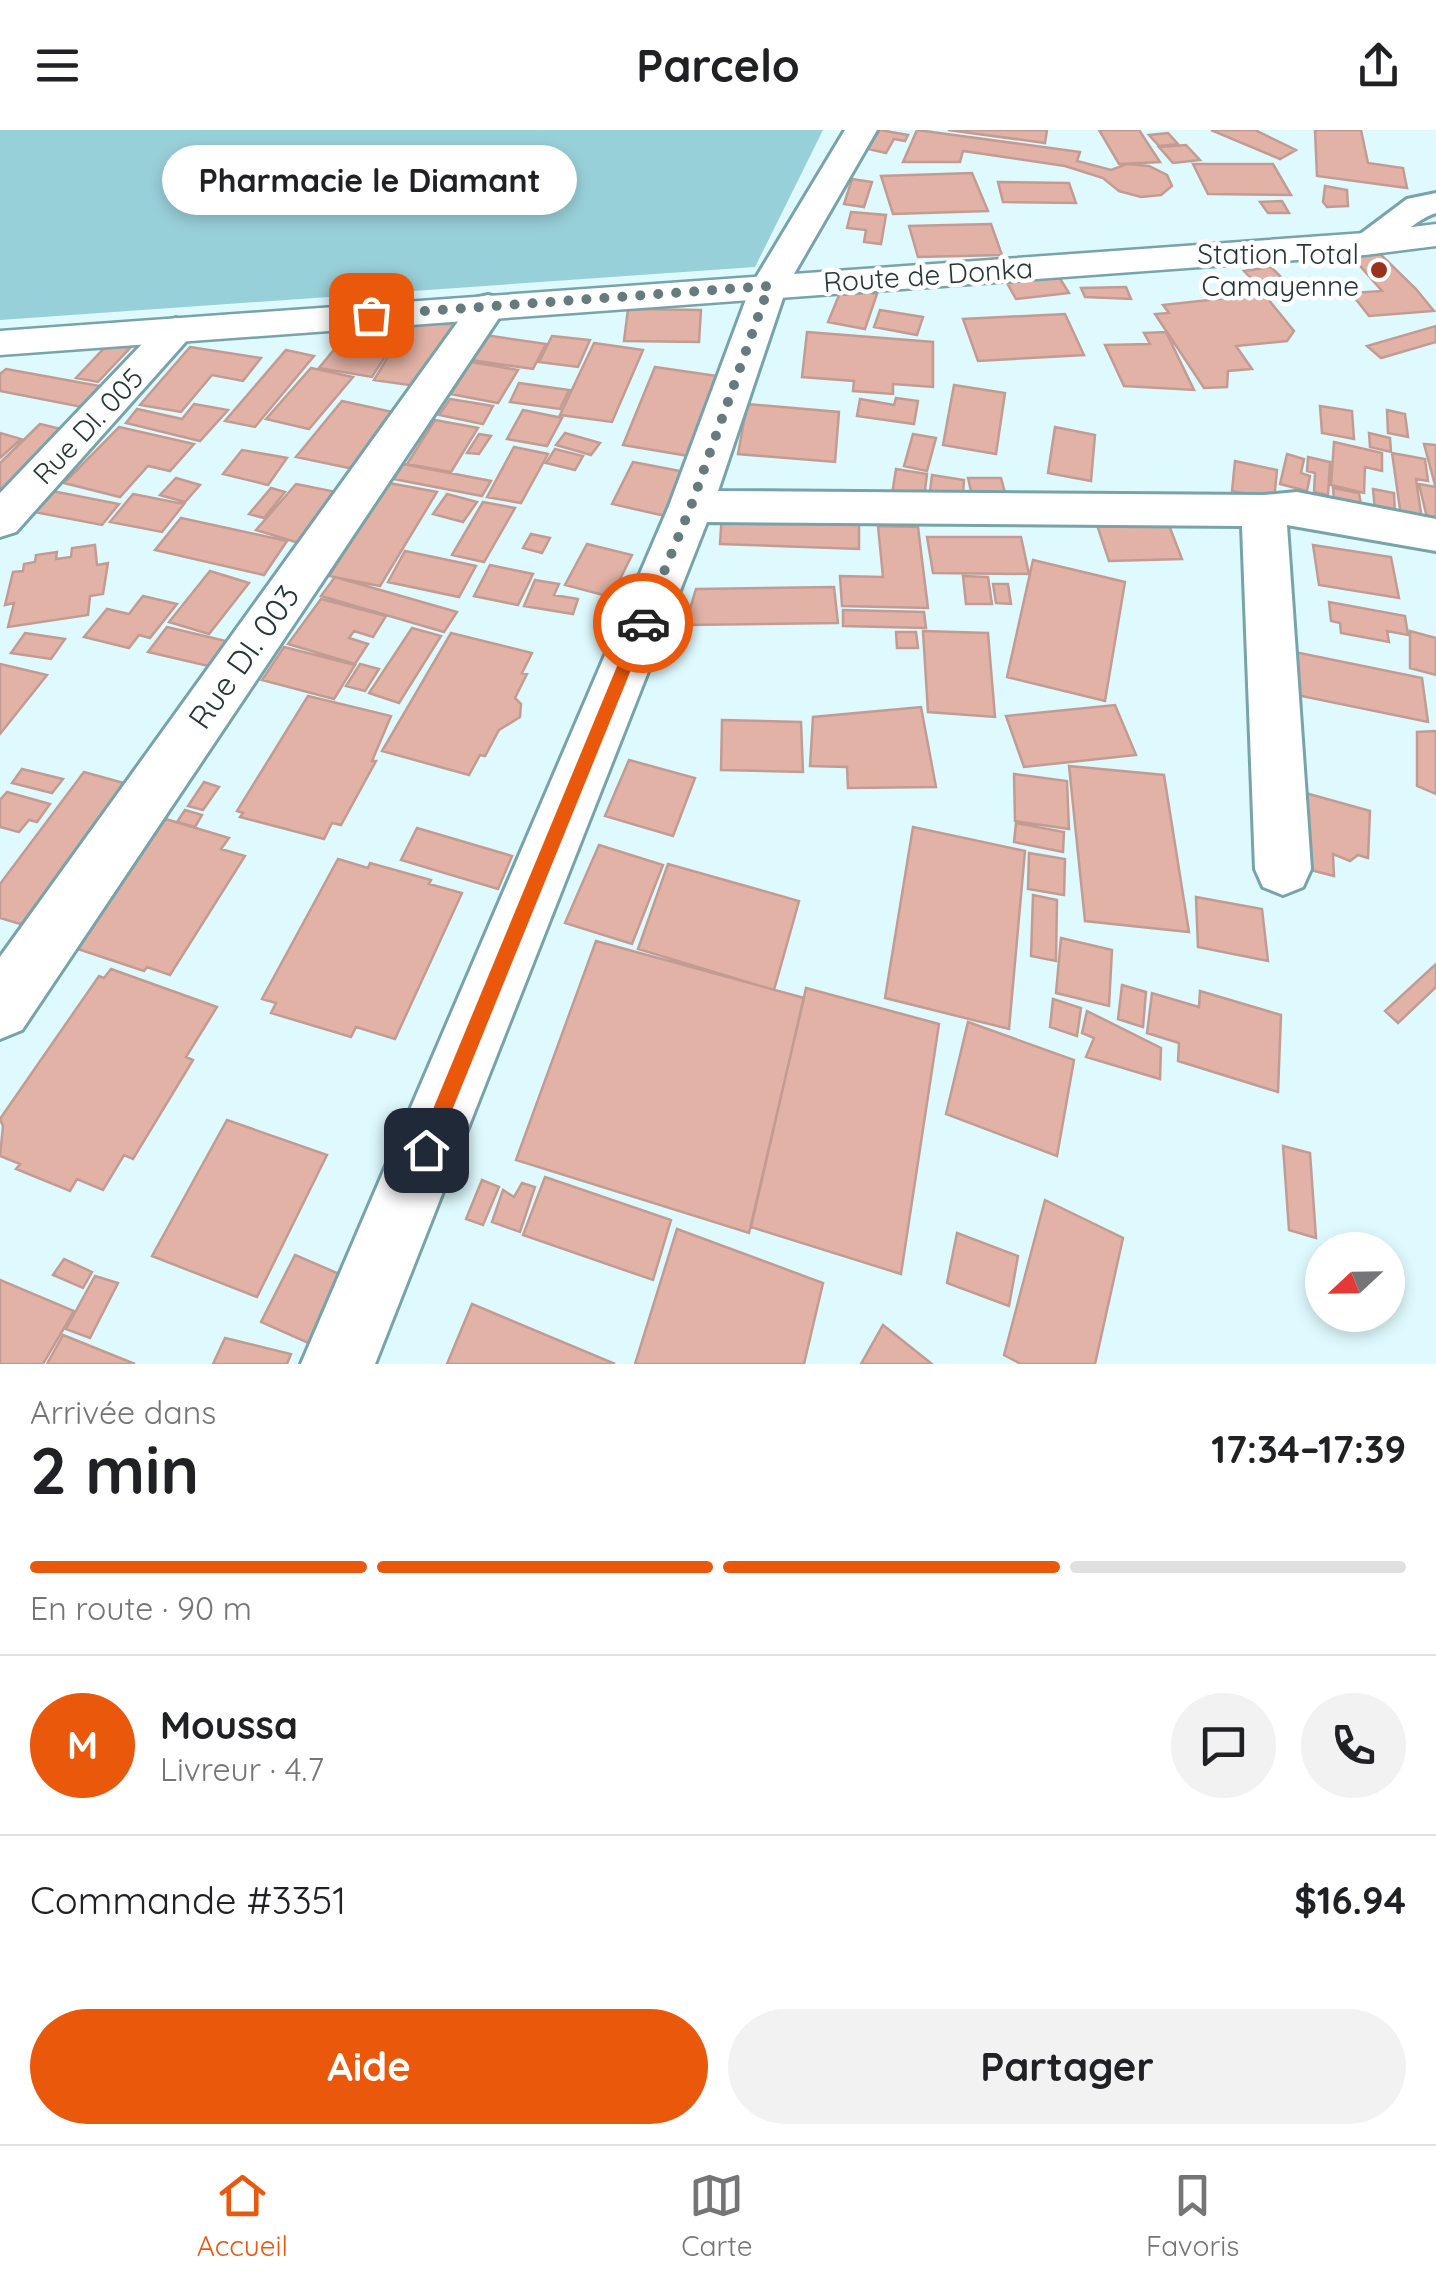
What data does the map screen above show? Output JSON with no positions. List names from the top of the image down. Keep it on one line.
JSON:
{"streets":{"main road":["Route de Donka"],"street":["Rue DI. 005","Rue DI. 003"]},"crossings":[["Route de Donka","Rue DI. 005"],["Route de Donka","Rue DI. 003"]],"places":["Station Total Camayenne","Pharmacie le Diamant"],"north":"left","page":{"header":"Parcelo","bubble":"Pharmacie le Diamant","heading":["2 min","Arrivée dans","17:34–17:39"],"panel":["Moussa","Livreur · 4.7","Commande #3351","$16.94"],"bar":"En route · 90 m","round":"M","buttons":["Aide","Partager"],"tabs":["Accueil","Carte","Favoris"]}}
